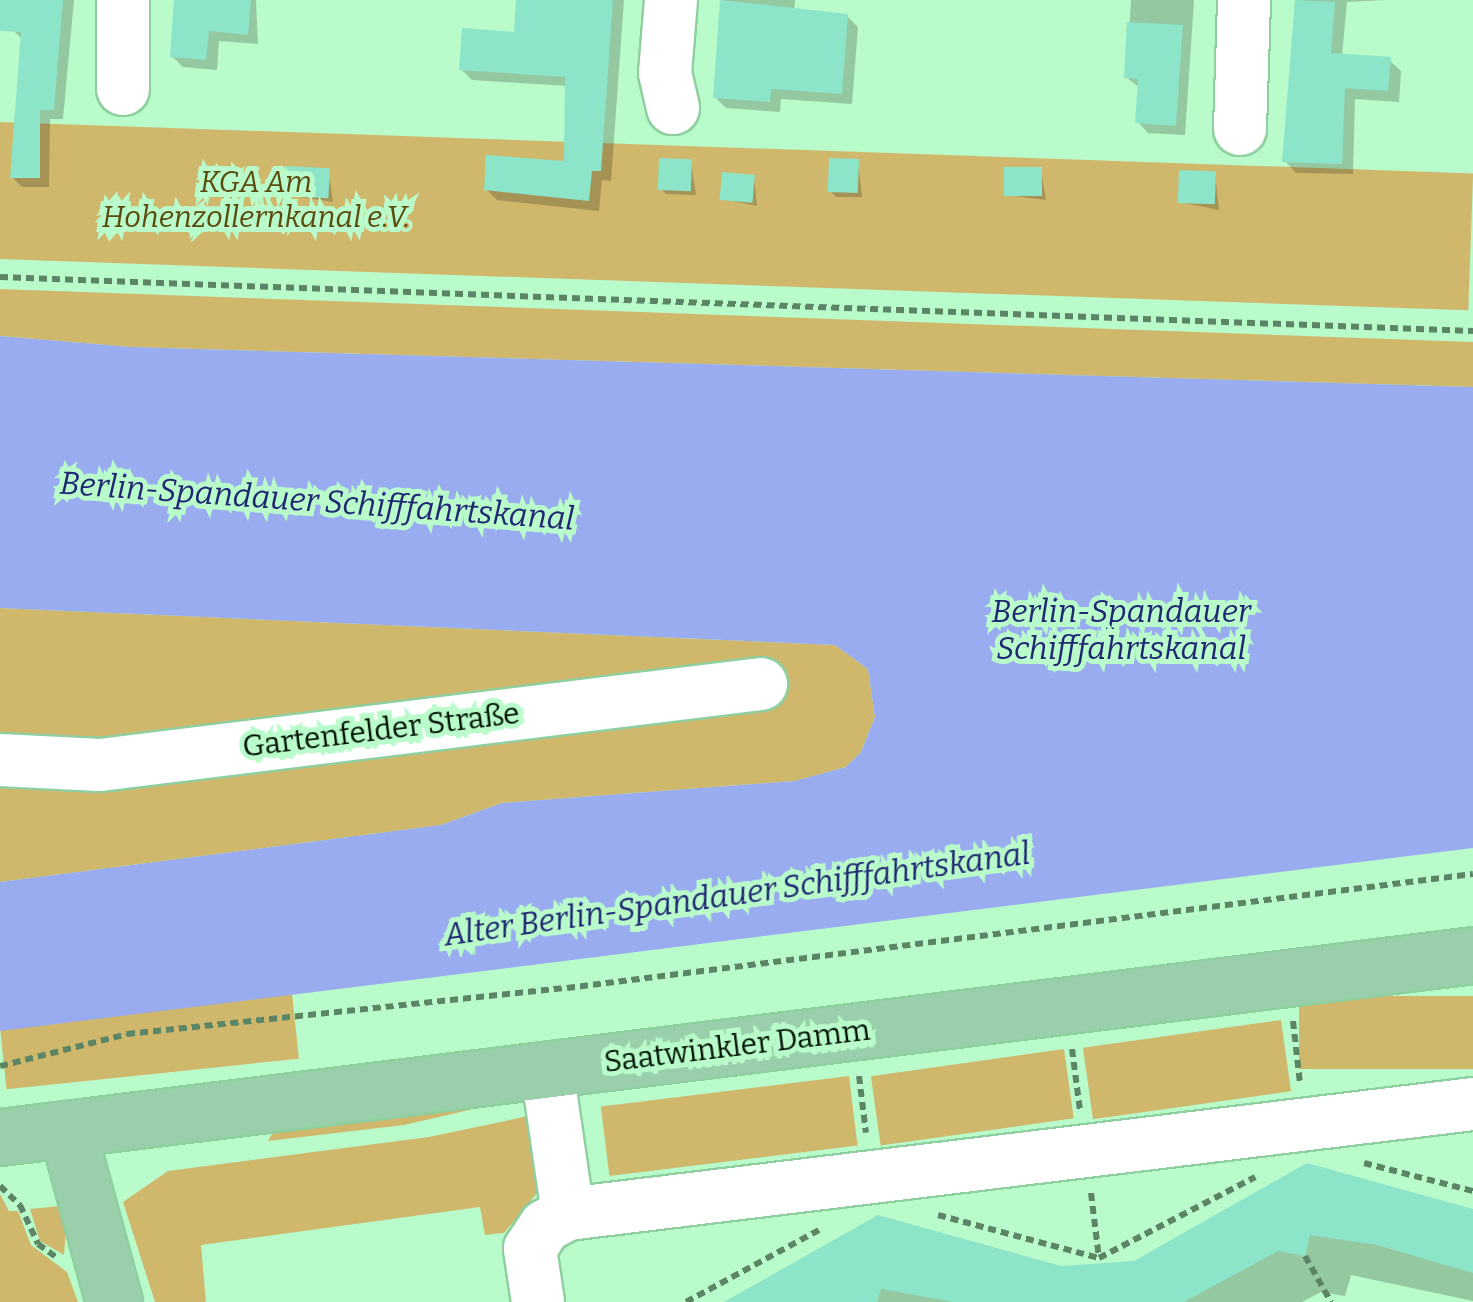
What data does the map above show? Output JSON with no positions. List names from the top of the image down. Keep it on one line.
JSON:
{"streets":{"main road":["Saatwinkler Damm"],"street":["Gartenfelder Straße"]},"water":["Berlin-Spandauer Schifffahrtskanal","Alter Berlin-Spandauer Schifffahrtskanal"],"parks":["KGA Am Hohenzollernkanal e.V."]}
